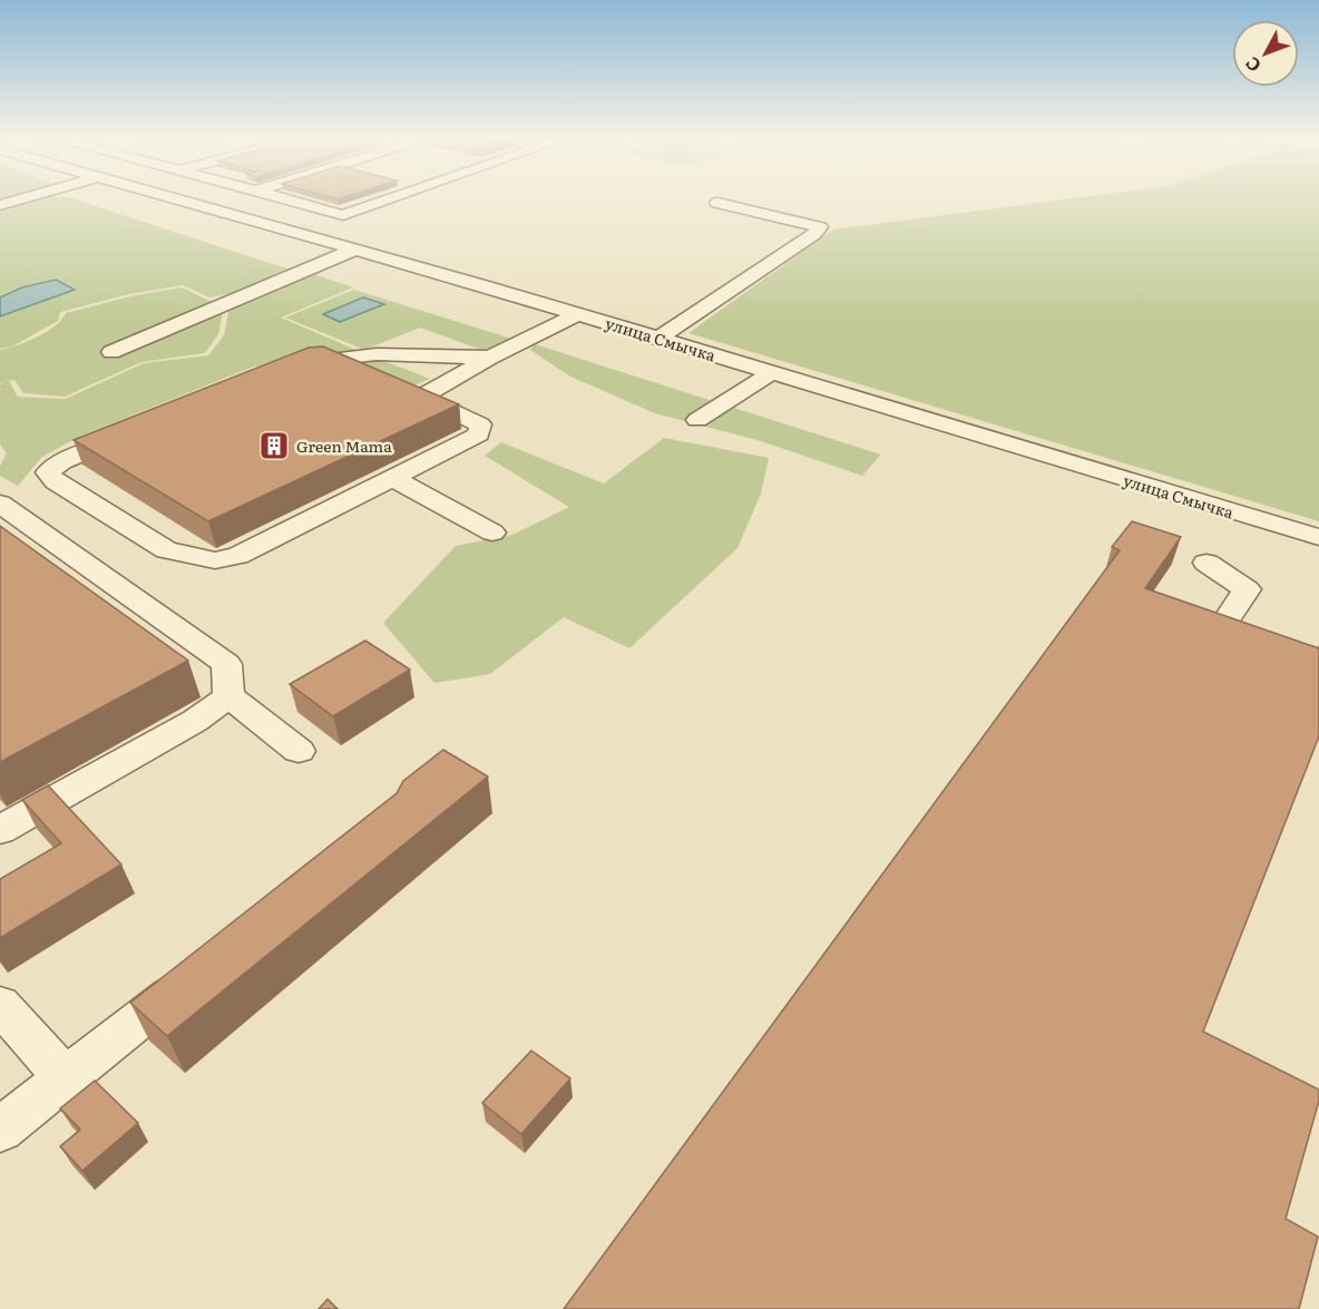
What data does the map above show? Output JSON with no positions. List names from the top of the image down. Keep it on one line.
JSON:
{"streets":{"street":["улица Смычка"]},"places":{"building":["Green Mama"]},"north":"bottom left"}
